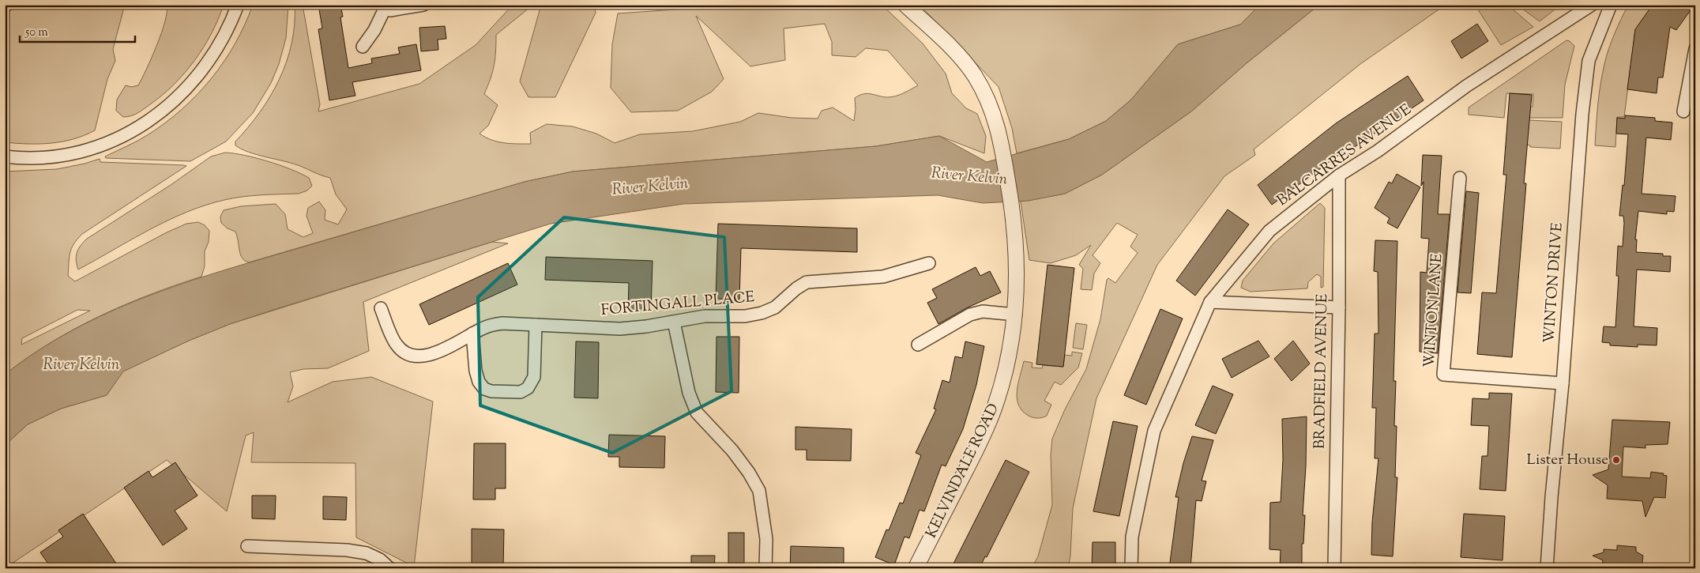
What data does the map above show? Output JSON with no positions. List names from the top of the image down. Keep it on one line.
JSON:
{"streets":{"street":["BALCARRES AVENUE","WINTON DRIVE","FORTINGALL PLACE","WINTON LANE","BRADFIELD AVENUE","KELVINDALE ROAD"]},"crossings":[["BALCARRES AVENUE","BRADFIELD AVENUE"],["WINTON DRIVE","WINTON LANE"]],"water":["River Kelvin"],"places":["Lister House"],"scale_bar":"50 m"}
